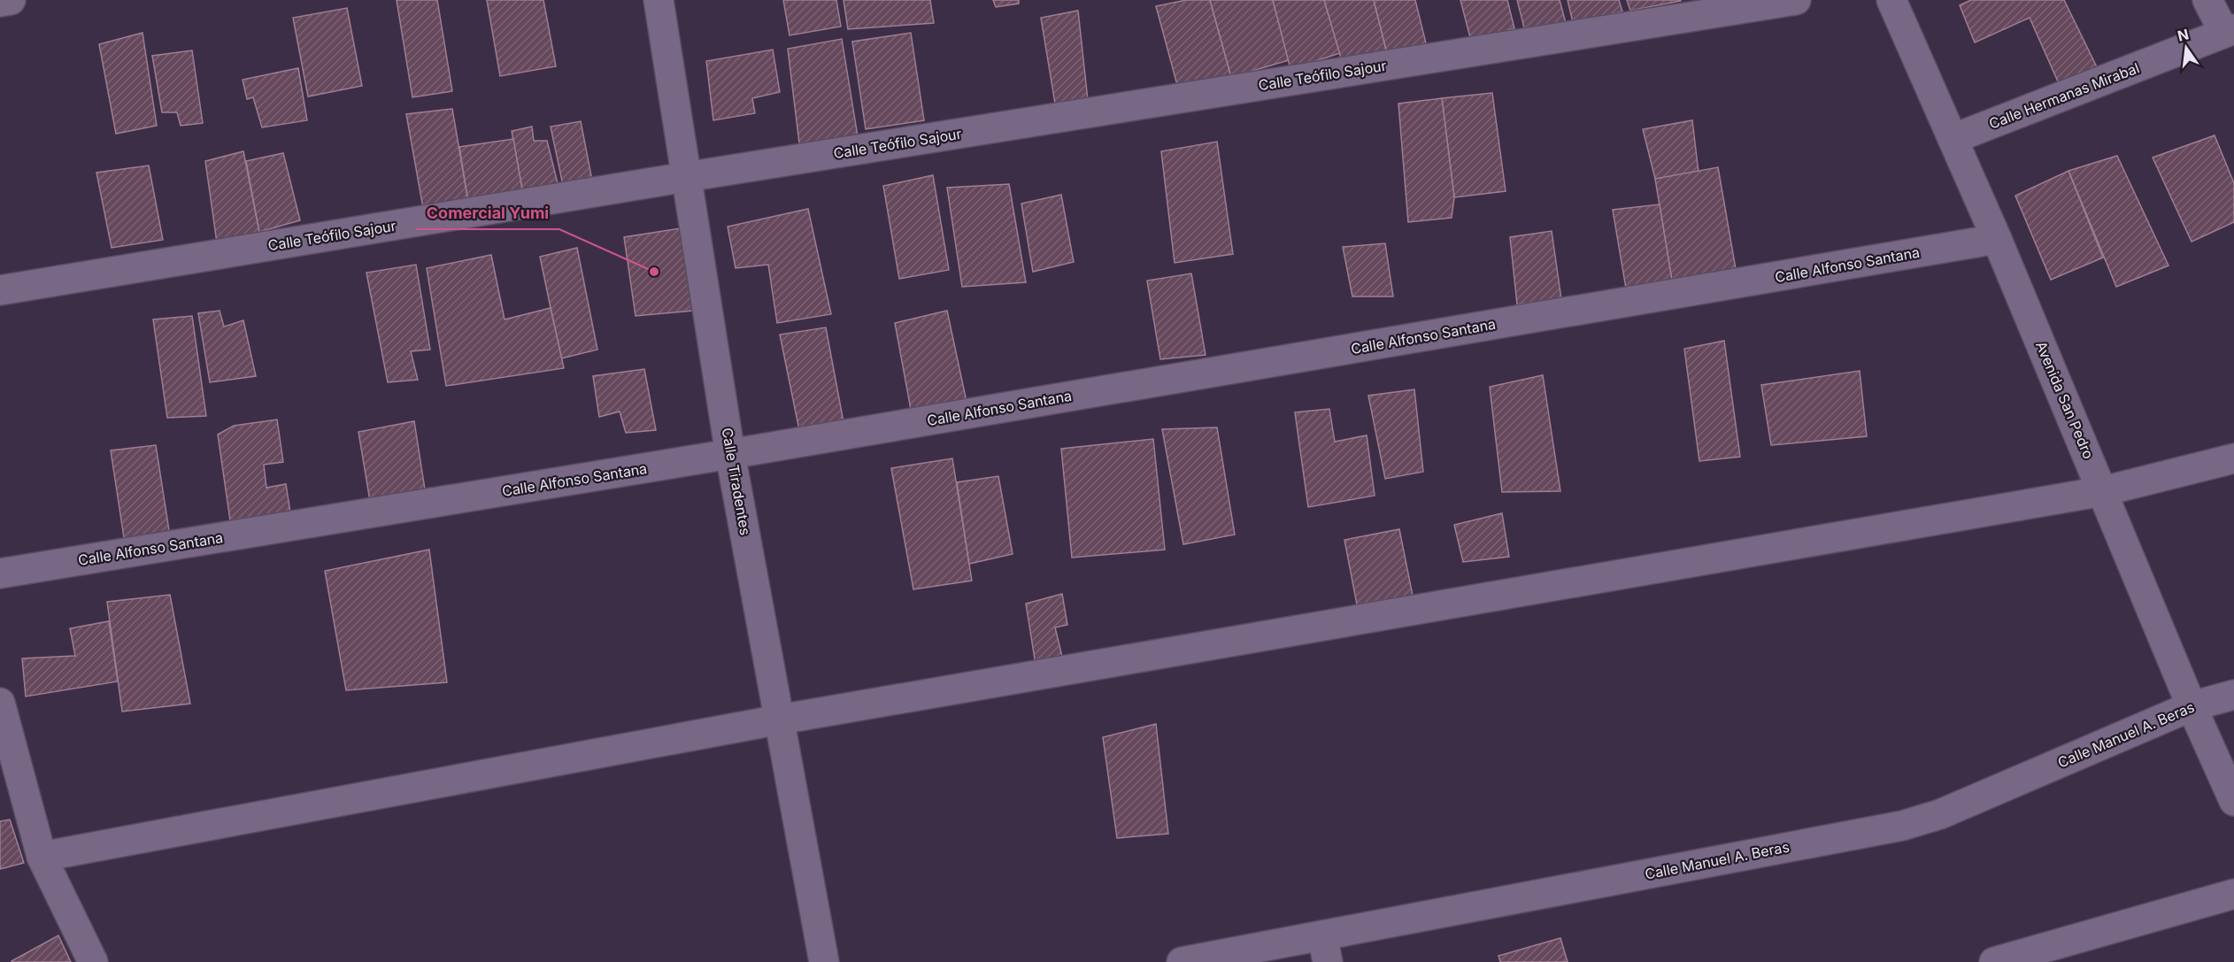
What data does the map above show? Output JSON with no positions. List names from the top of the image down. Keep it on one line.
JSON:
{"streets":{"street":["Calle Teófilo Sajour","Calle Hermanas Mirabal","Calle Alfonso Santana","Avenida San Pedro","Calle Tiradentes","Calle Manuel A. Beras"]},"crossings":[["Calle Teófilo Sajour","Calle Tiradentes"],["Calle Hermanas Mirabal","Avenida San Pedro"],["Calle Alfonso Santana","Avenida San Pedro"],["Calle Alfonso Santana","Calle Tiradentes"],["Avenida San Pedro","Calle Manuel A. Beras"]],"places":["Comercial Yumi"],"north":"top"}
